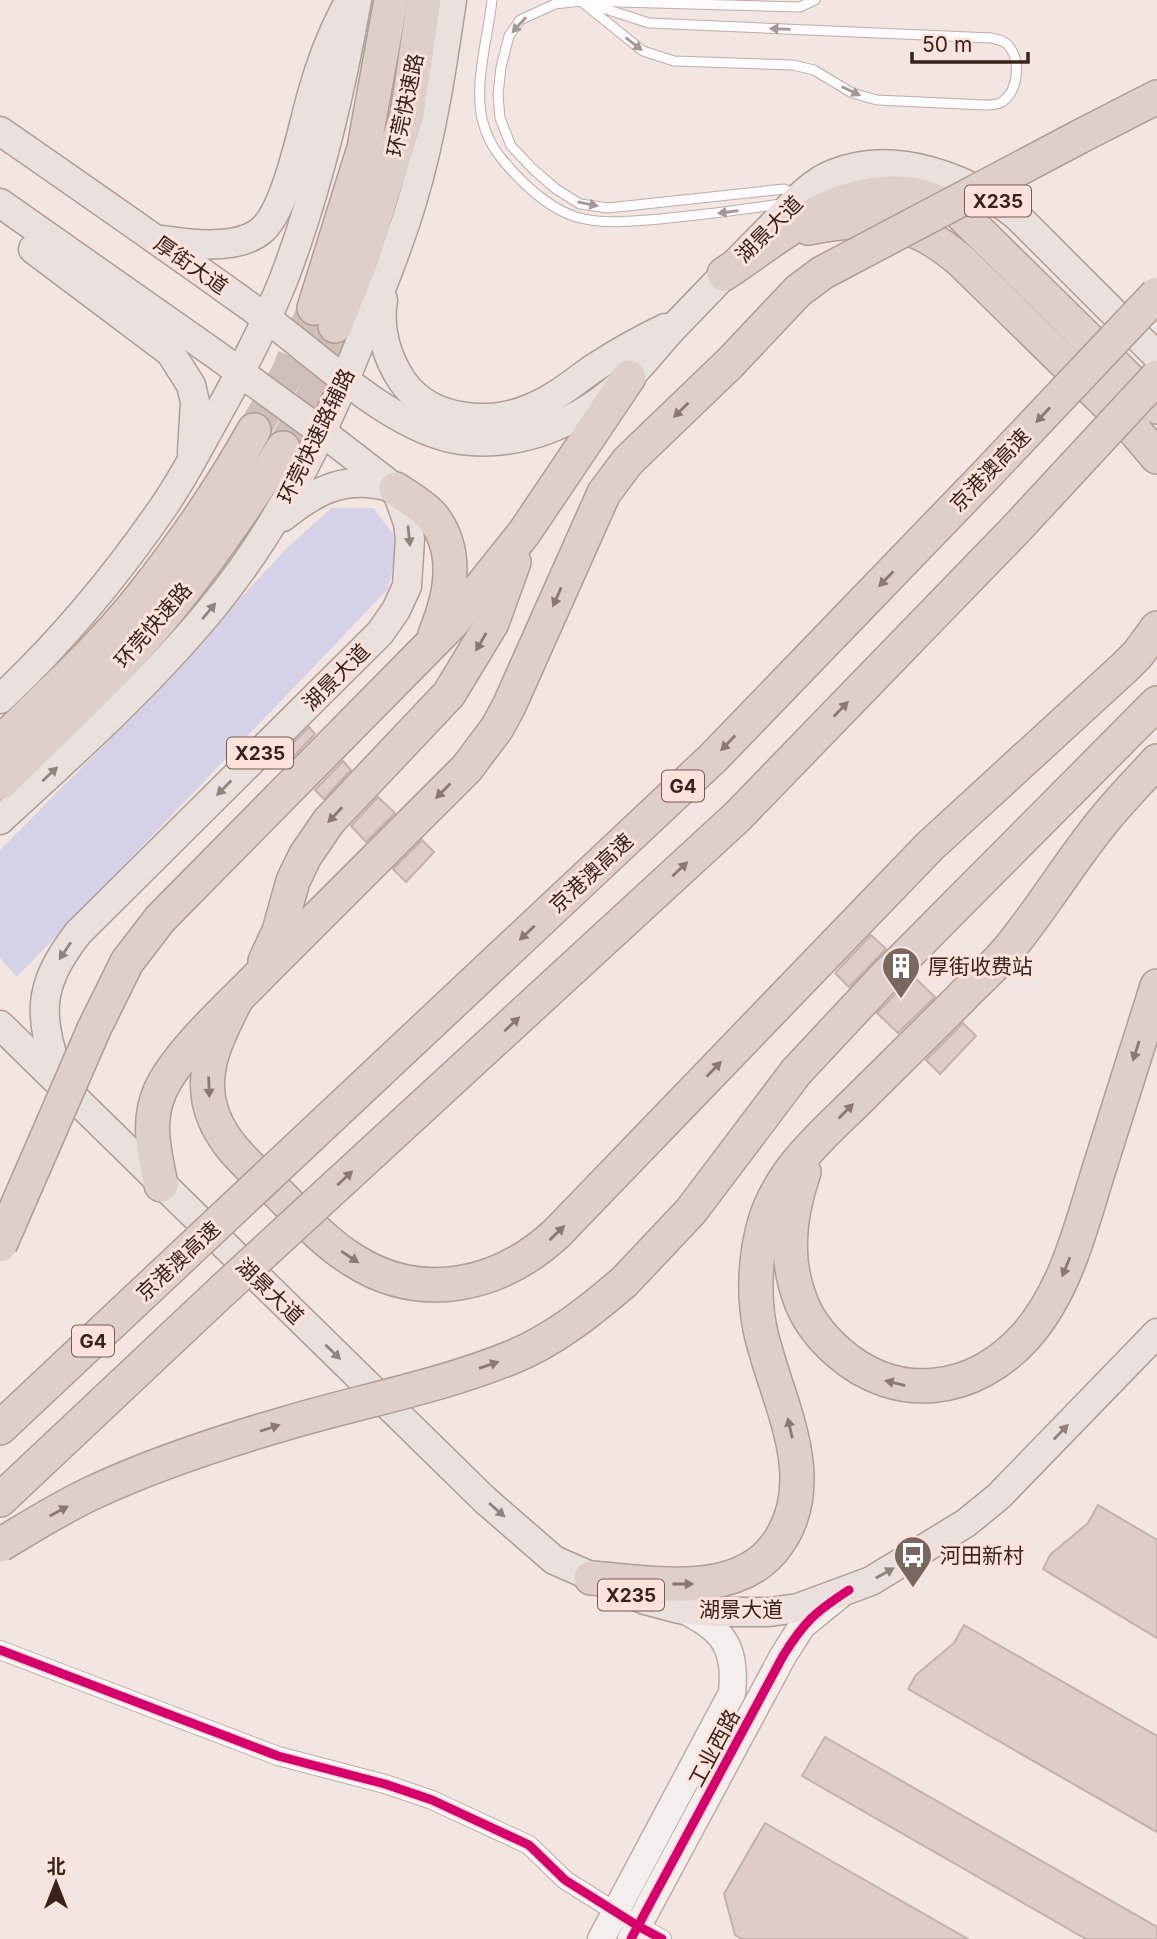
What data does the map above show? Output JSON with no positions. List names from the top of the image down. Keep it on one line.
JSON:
{"streets":{"highway":["环莞快速路","京港澳高速","G4"],"main road":["X235","湖景大道","厚街大道","环莞快速路辅路"],"street":["工业西路"]},"crossings":[["湖景大道","厚街大道"],["湖景大道","工业西路"],["厚街大道","环莞快速路辅路"]],"places":{"building":["厚街收费站"],"bus stop":["河田新村"]},"scale_bar":"50 m","north":"top"}
